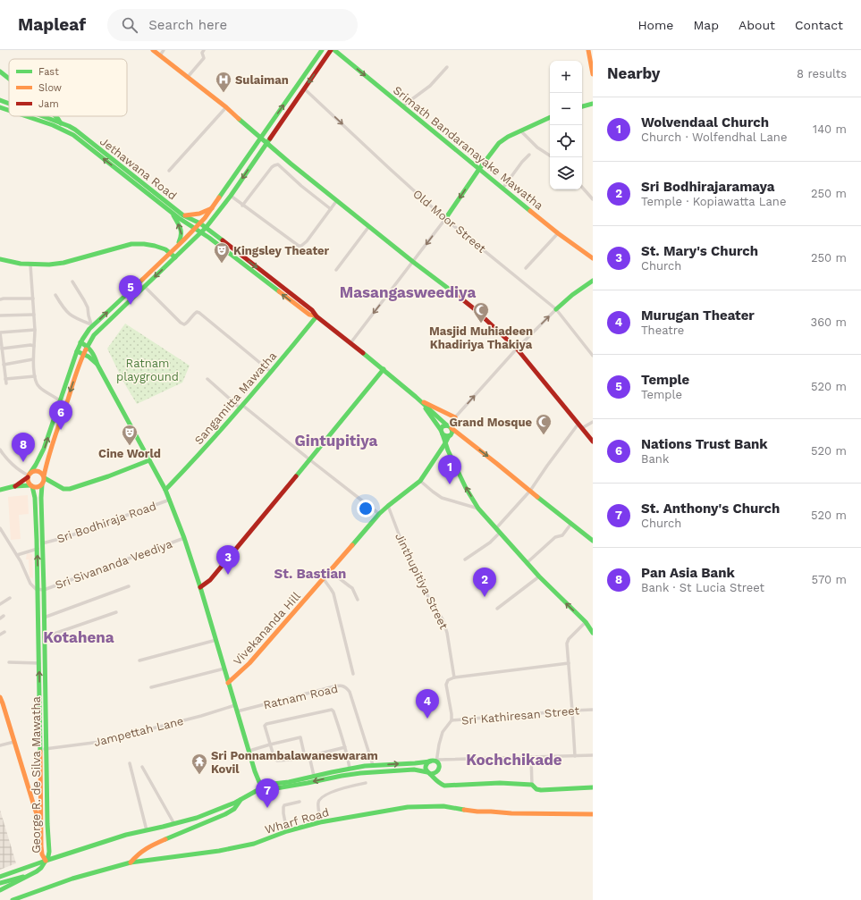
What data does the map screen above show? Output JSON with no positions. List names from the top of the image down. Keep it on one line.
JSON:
{"streets":{"main road":["Srimath Bandaranayake Mawatha","Jethawana Road","Sangamitta Mawatha","Vivekananda Hill","George R. de Silva Mawatha","Wharf Road"],"street":["Old Moor Street","Sri Bodhiraja Road","Sri Sivananda Veediya","Jinthupitiya Street","Ratnam Road","Sri Kathiresan Street","Jampettah Lane"]},"crossings":[["Jethawana Road","Sangamitta Mawatha"],["Sri Bodhiraja Road","George R. de Silva Mawatha"],["Sri Sivananda Veediya","George R. de Silva Mawatha"],["Jinthupitiya Street","Vivekananda Hill"],["Jampettah Lane","George R. de Silva Mawatha"]],"one_way":["Old Moor Street"],"districts":["Masangasweediya","Gintupitiya","St. Bastian","Kotahena","Kochchikade"],"parks":["Ratnam playground"],"places":{"hospital":["Sulaiman"],"theatre":["Kingsley Theater","Cine World"],"mosque":["Masjid Muhiadeen Khadiriya Thakiya","Grand Mosque"],"temple":["Sri Ponnambalawaneswaram Kovil"]},"legend":["Fast","Slow","Jam"],"page":{"header":"Mapleaf","search":"Search here","nav":["Home","Map","About","Contact"],"heading":["Nearby","8 results"],"map_buttons":["+","−"],"list":[{"mark":"1","name":"Wolvendaal Church","note":"Church · Wolfendhal Lane","value":"140 m"},{"mark":"2","name":"Sri Bodhirajaramaya","note":"Temple · Kopiawatta Lane","value":"250 m"},{"mark":"3","name":"St. Mary's Church","note":"Church","value":"250 m"},{"mark":"4","name":"Murugan Theater","note":"Theatre","value":"360 m"},{"mark":"5","name":"Temple","note":"Temple","value":"520 m"},{"mark":"6","name":"Nations Trust Bank","note":"Bank","value":"520 m"},{"mark":"7","name":"St. Anthony's Church","note":"Church","value":"520 m"},{"mark":"8","name":"Pan Asia Bank","note":"Bank · St Lucia Street","value":"570 m"}],"pins":["5","6","8","1","3","2","4","7"]}}
